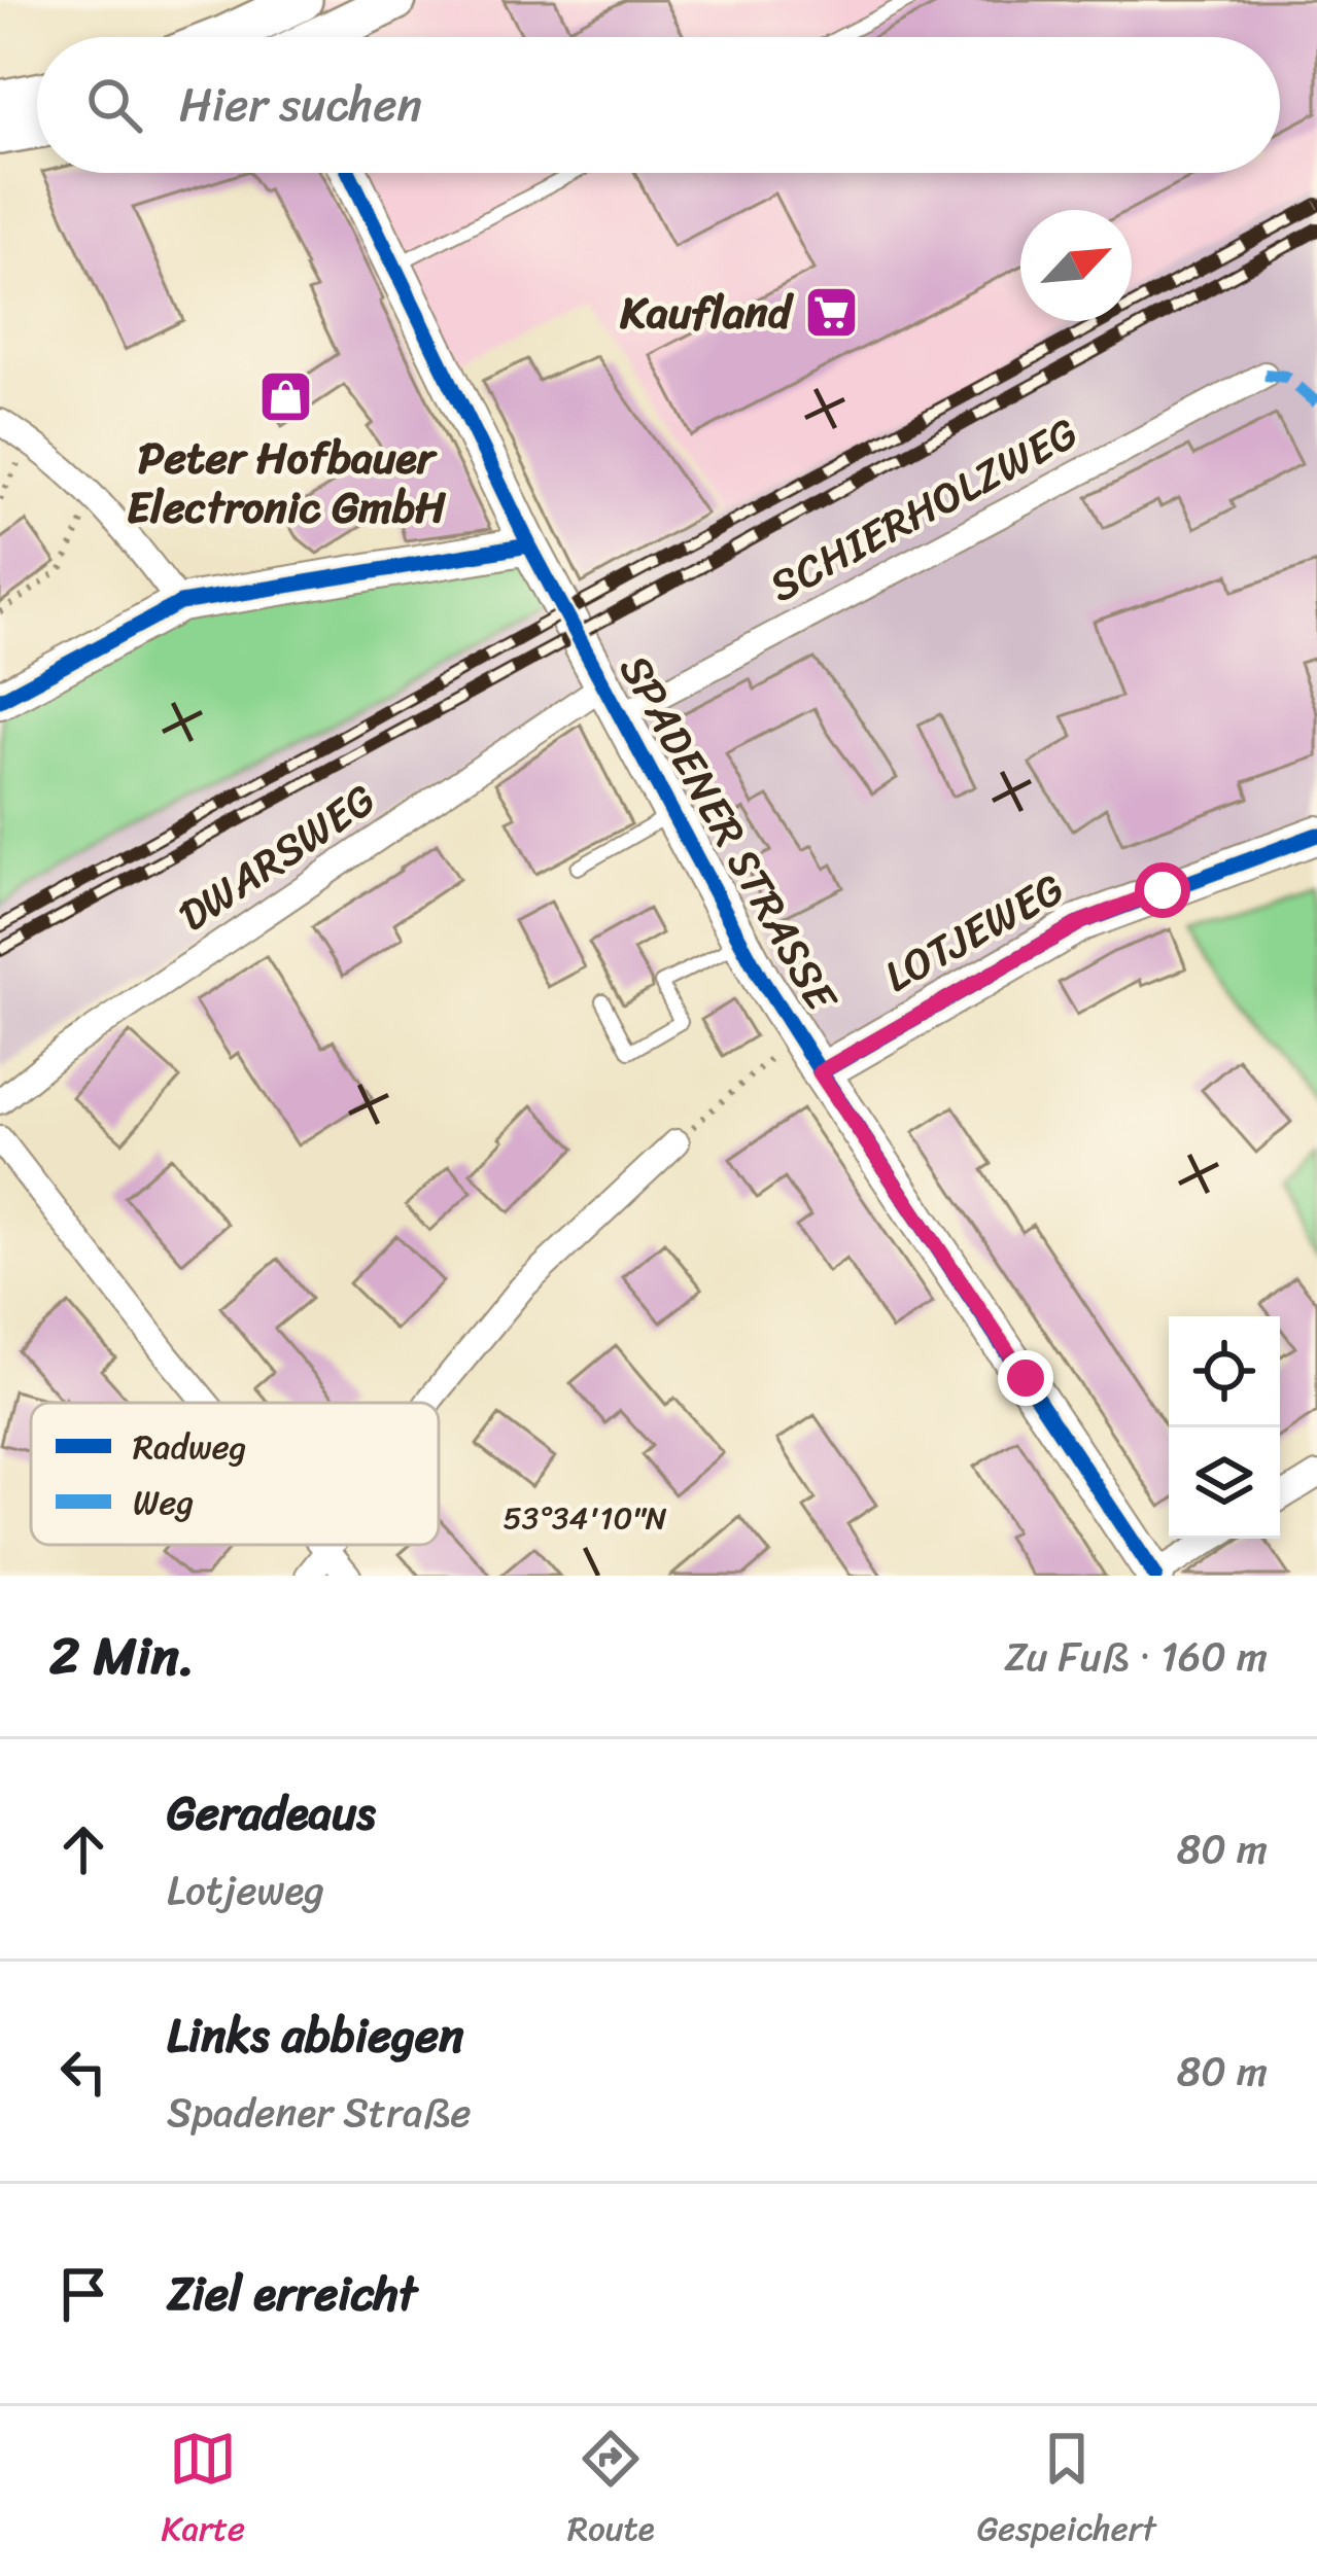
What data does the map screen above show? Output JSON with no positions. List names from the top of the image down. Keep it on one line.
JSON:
{"streets":{"street":["SCHIERHOLZWEG","SPADENER STRASSE","DWARSWEG","LOTJEWEG"]},"crossings":[["SCHIERHOLZWEG","SPADENER STRASSE"],["SCHIERHOLZWEG","DWARSWEG"],["SPADENER STRASSE","DWARSWEG"],["SPADENER STRASSE","LOTJEWEG"]],"places":{"supermarket":["Kaufland"],"shop":["Peter Hofbauer Electronic GmbH"]},"legend":["Radweg","Weg"],"north":"top right","page":{"search":"Hier suchen","heading":["2 Min.","Zu Fuß · 160 m"],"list":[["Geradeaus","Lotjeweg","80 m"],["Links abbiegen","Spadener Straße","80 m"],"Ziel erreicht"],"nav":["Karte","Route","Gespeichert"]},"coordinates":["53°34'10\"N"]}
